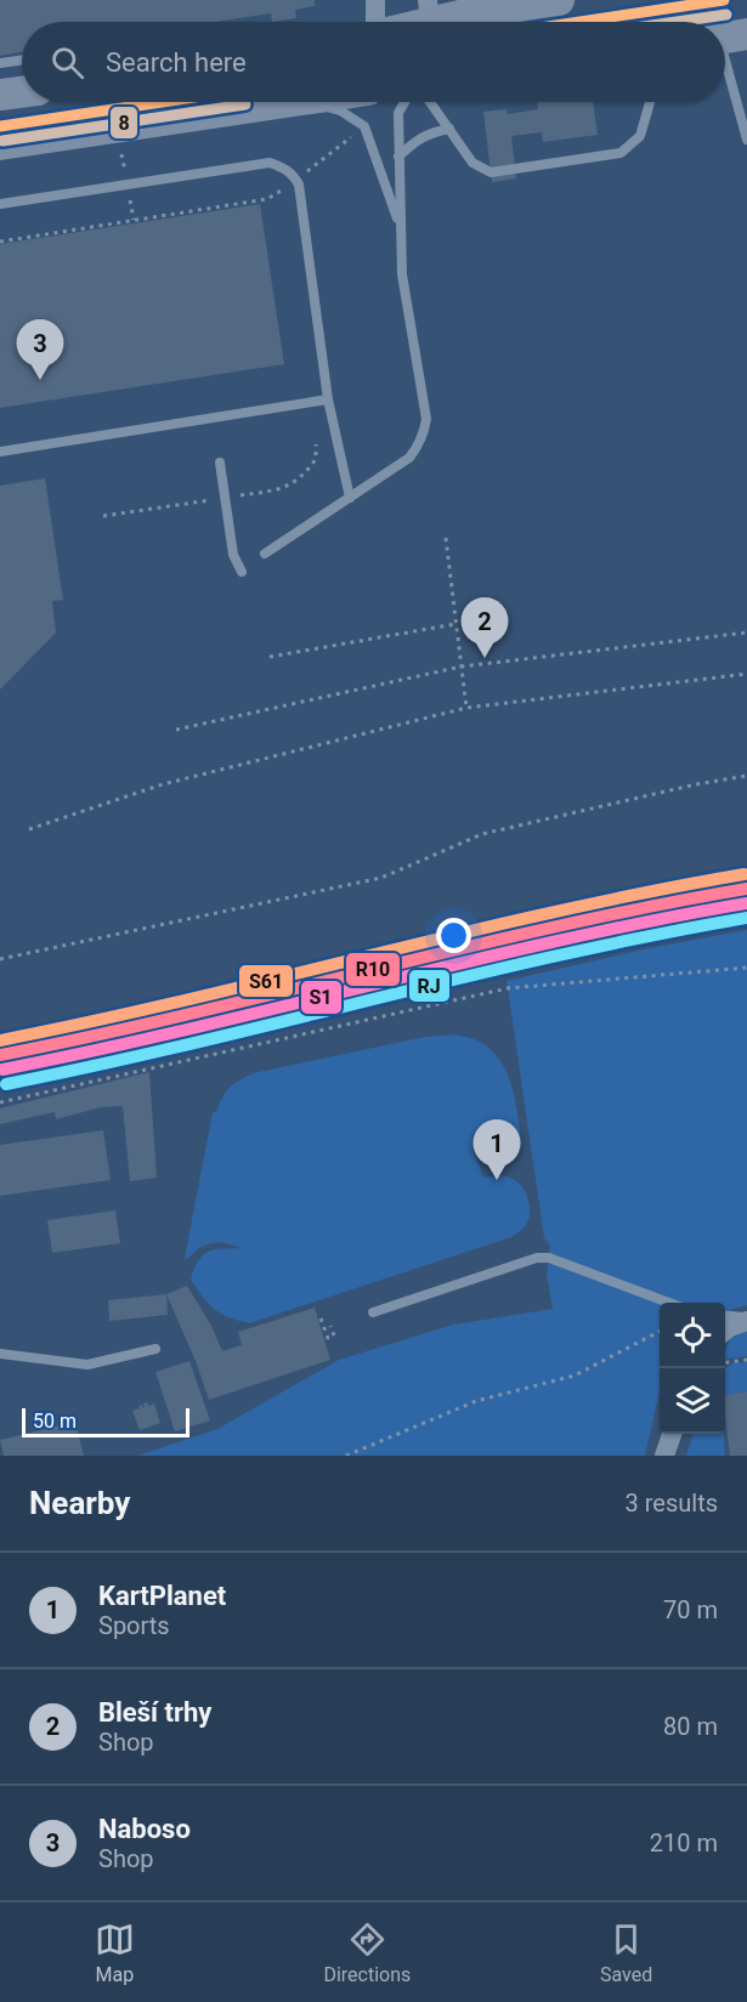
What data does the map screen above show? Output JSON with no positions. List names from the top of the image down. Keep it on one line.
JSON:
{"lines":["transit line 8","transit line S61","transit line R10","transit line S1","transit line RJ"],"scale_bar":"50 m","page":{"search":"Search here","pins":["3","2","1"],"scale":"50 m","heading":["Nearby","3 results"],"list":[{"mark":"1","name":"KartPlanet","note":"Sports","value":"70 m"},{"mark":"2","name":"Bleší trhy","note":"Shop","value":"80 m"},{"mark":"3","name":"Naboso","note":"Shop","value":"210 m"}],"nav":["Map","Directions","Saved"]}}
